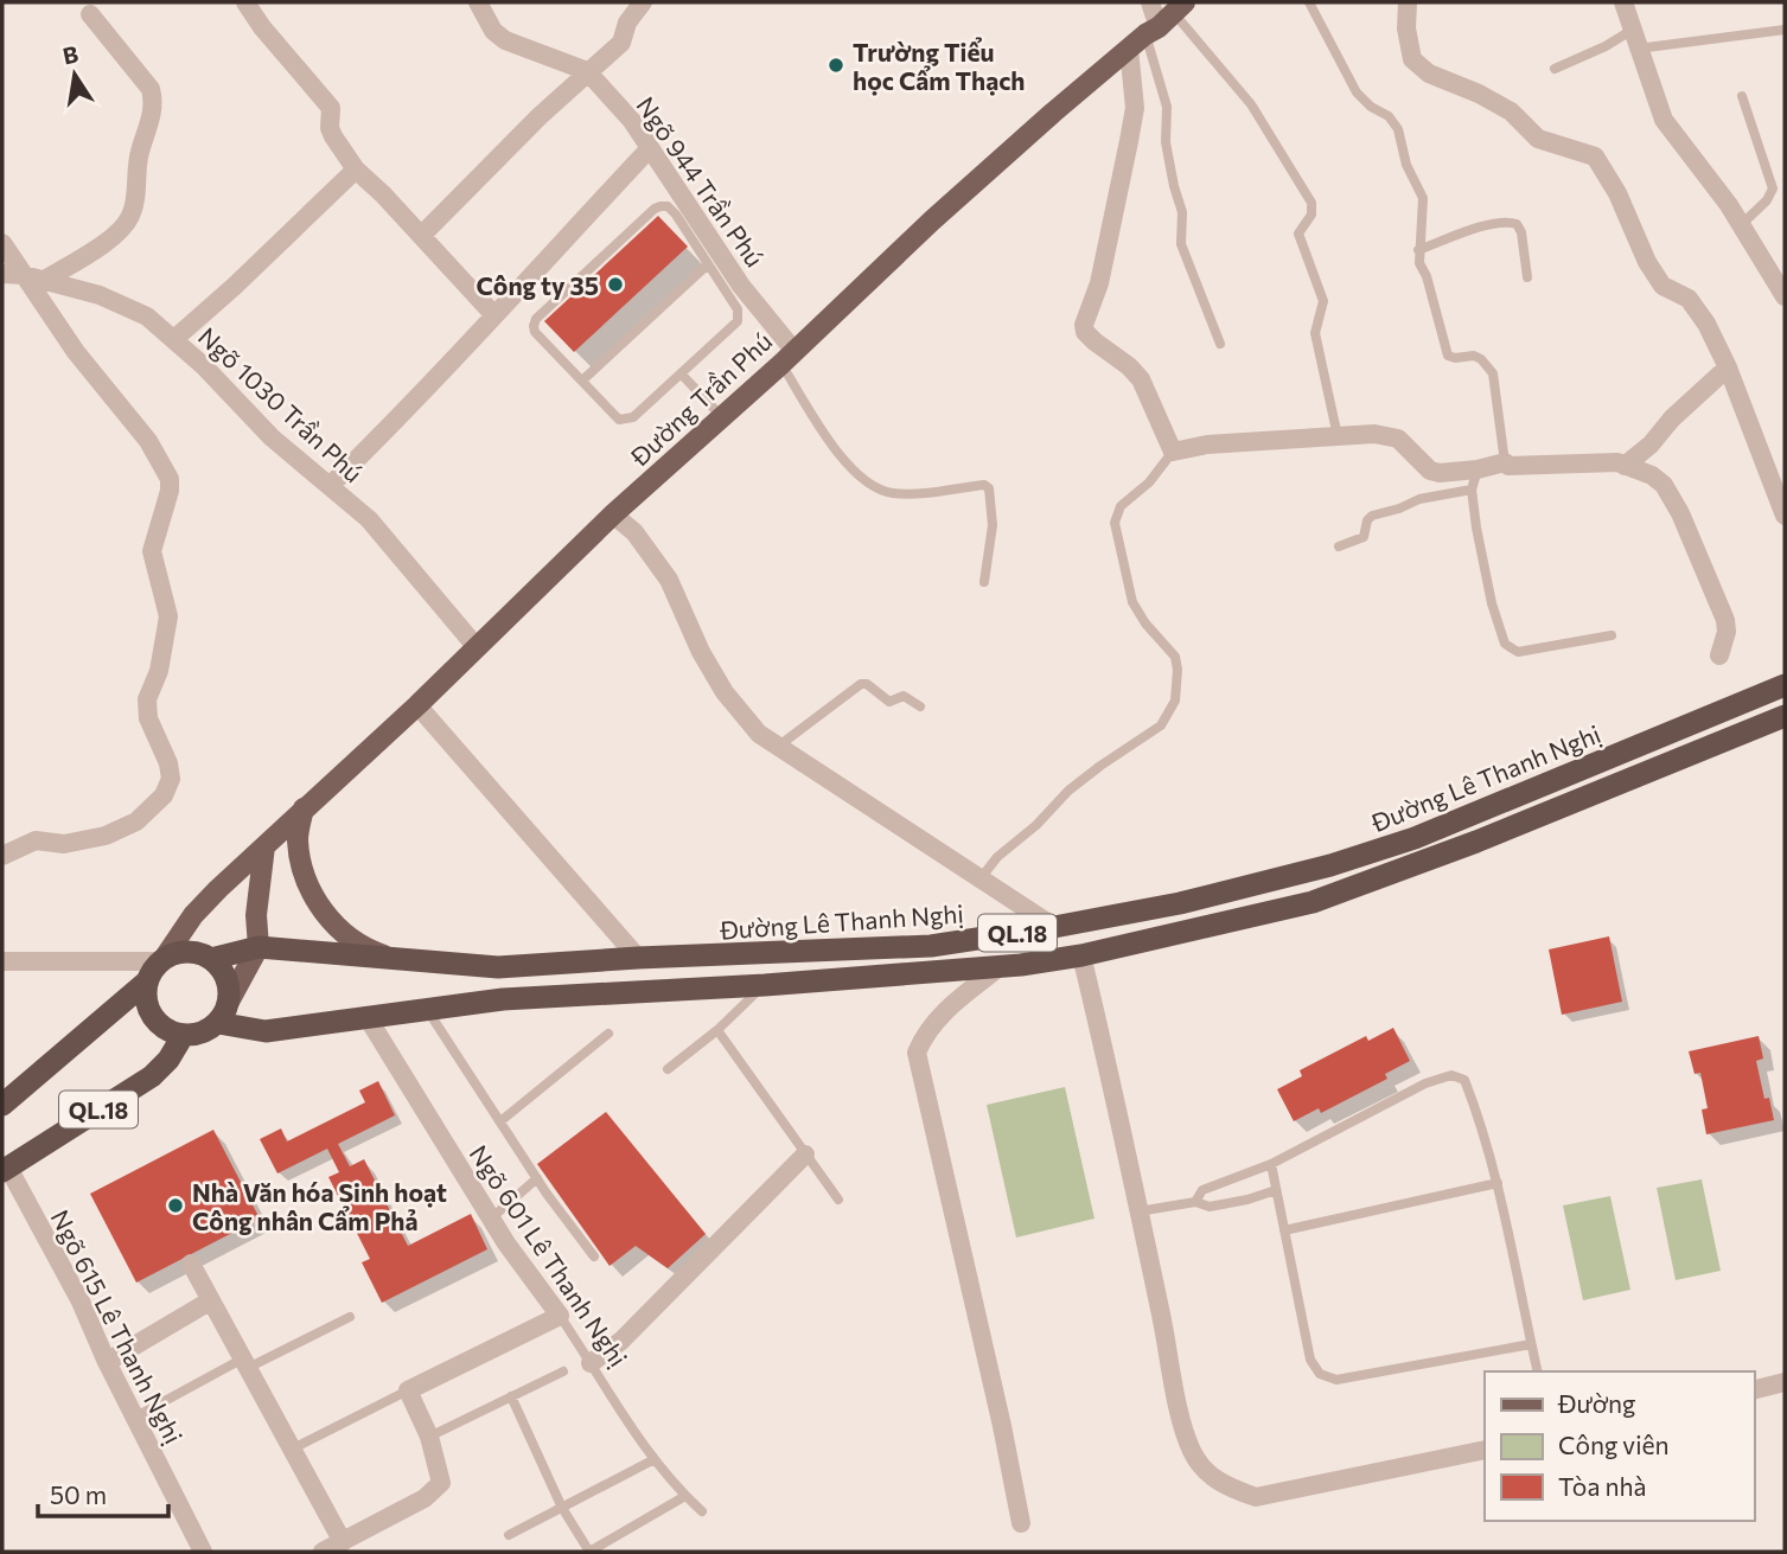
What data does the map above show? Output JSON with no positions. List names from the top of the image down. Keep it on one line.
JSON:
{"streets":{"highway":["Đường Lê Thanh Nghị","QL.18"],"main road":["Đường Trần Phú"],"street":["Ngõ 944 Trần Phú","Ngõ 1030 Trần Phú","Ngõ 601 Lê Thanh Nghị","Ngõ 615 Lê Thanh Nghị"]},"crossings":[["Ngõ 944 Trần Phú","Đường Trần Phú"],["Đường Trần Phú","Ngõ 1030 Trần Phú"],["Đường Trần Phú","Đường Lê Thanh Nghị"],["Đường Trần Phú","QL.18"],["Đường Lê Thanh Nghị","QL.18"],["QL.18","Ngõ 601 Lê Thanh Nghị"],["QL.18","Ngõ 615 Lê Thanh Nghị"]],"places":["Trường Tiểu học Cẩm Thạch","Công ty 35","Nhà Văn hóa Sinh hoạt Công nhân Cẩm Phả"],"legend":["Đường","Công viên","Tòa nhà"],"scale_bar":"50 m","north":"top"}
